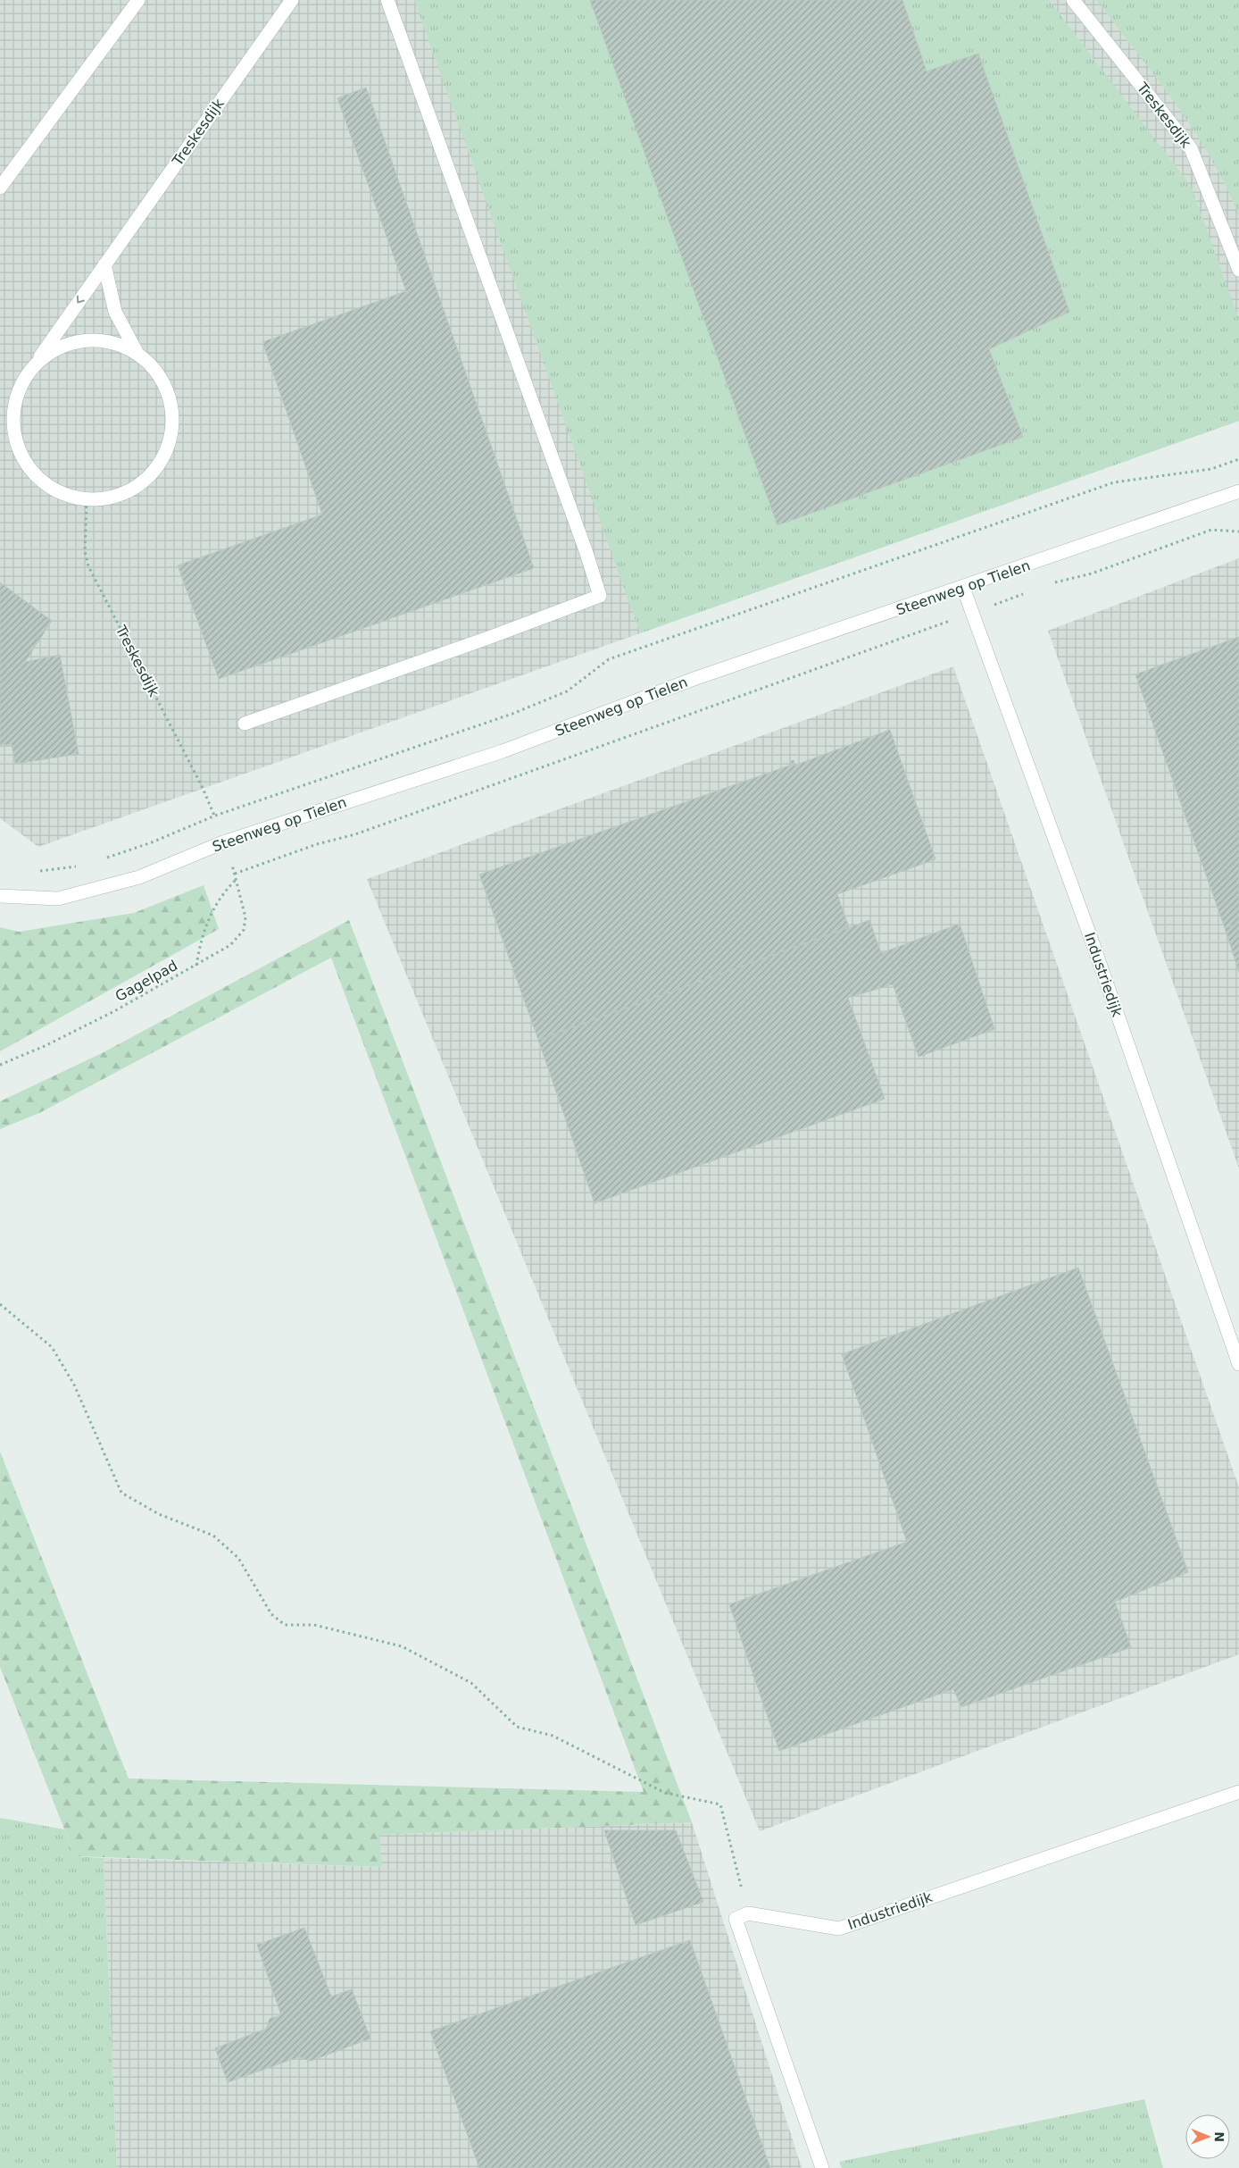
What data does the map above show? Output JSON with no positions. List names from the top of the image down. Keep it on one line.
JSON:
{"streets":{"street":["Treskesdijk","Steenweg op Tielen","Industriedijk"],"path":["Gagelpad"]},"crossings":[["Steenweg op Tielen","Industriedijk"],["Industriedijk","Gagelpad"]],"north":"right"}
